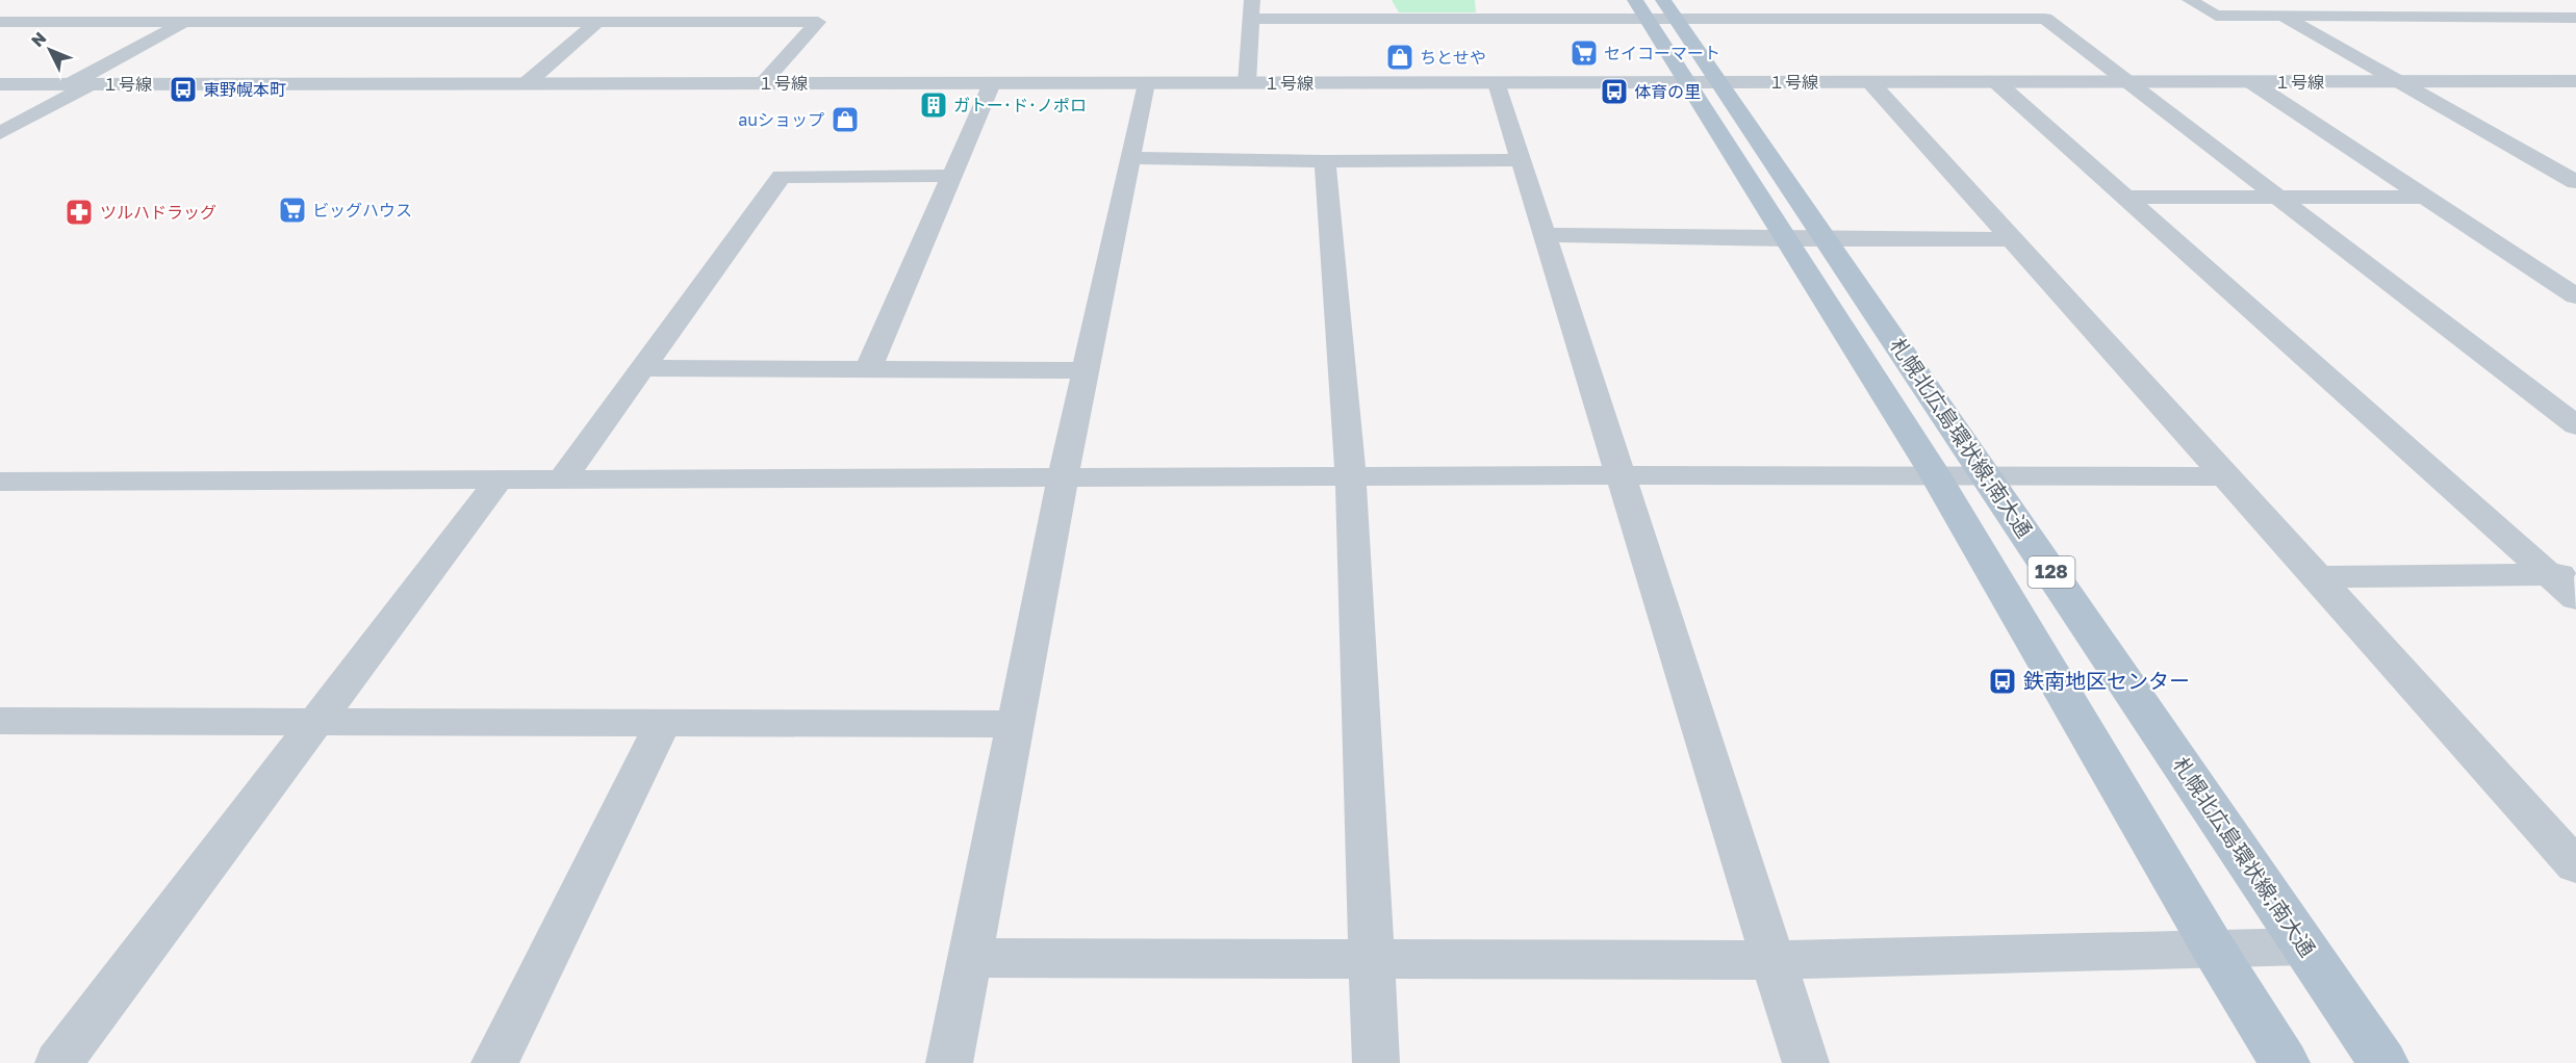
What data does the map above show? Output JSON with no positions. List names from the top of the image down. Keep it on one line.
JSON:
{"streets":{"main road":["札幌北広島環状線;南大通","128"],"street":["１号線"]},"crossings":[["１号線","札幌北広島環状線;南大通"]],"places":{"supermarket":["セイコーマート","ビッグハウス"],"shop":["ちとせや","auショップ"],"bus stop":["東野幌本町","体育の里","鉄南地区センター"],"building":["ガトー･ド･ノポロ"],"pharmacy":["ツルハドラッグ"]},"north":"top left"}
